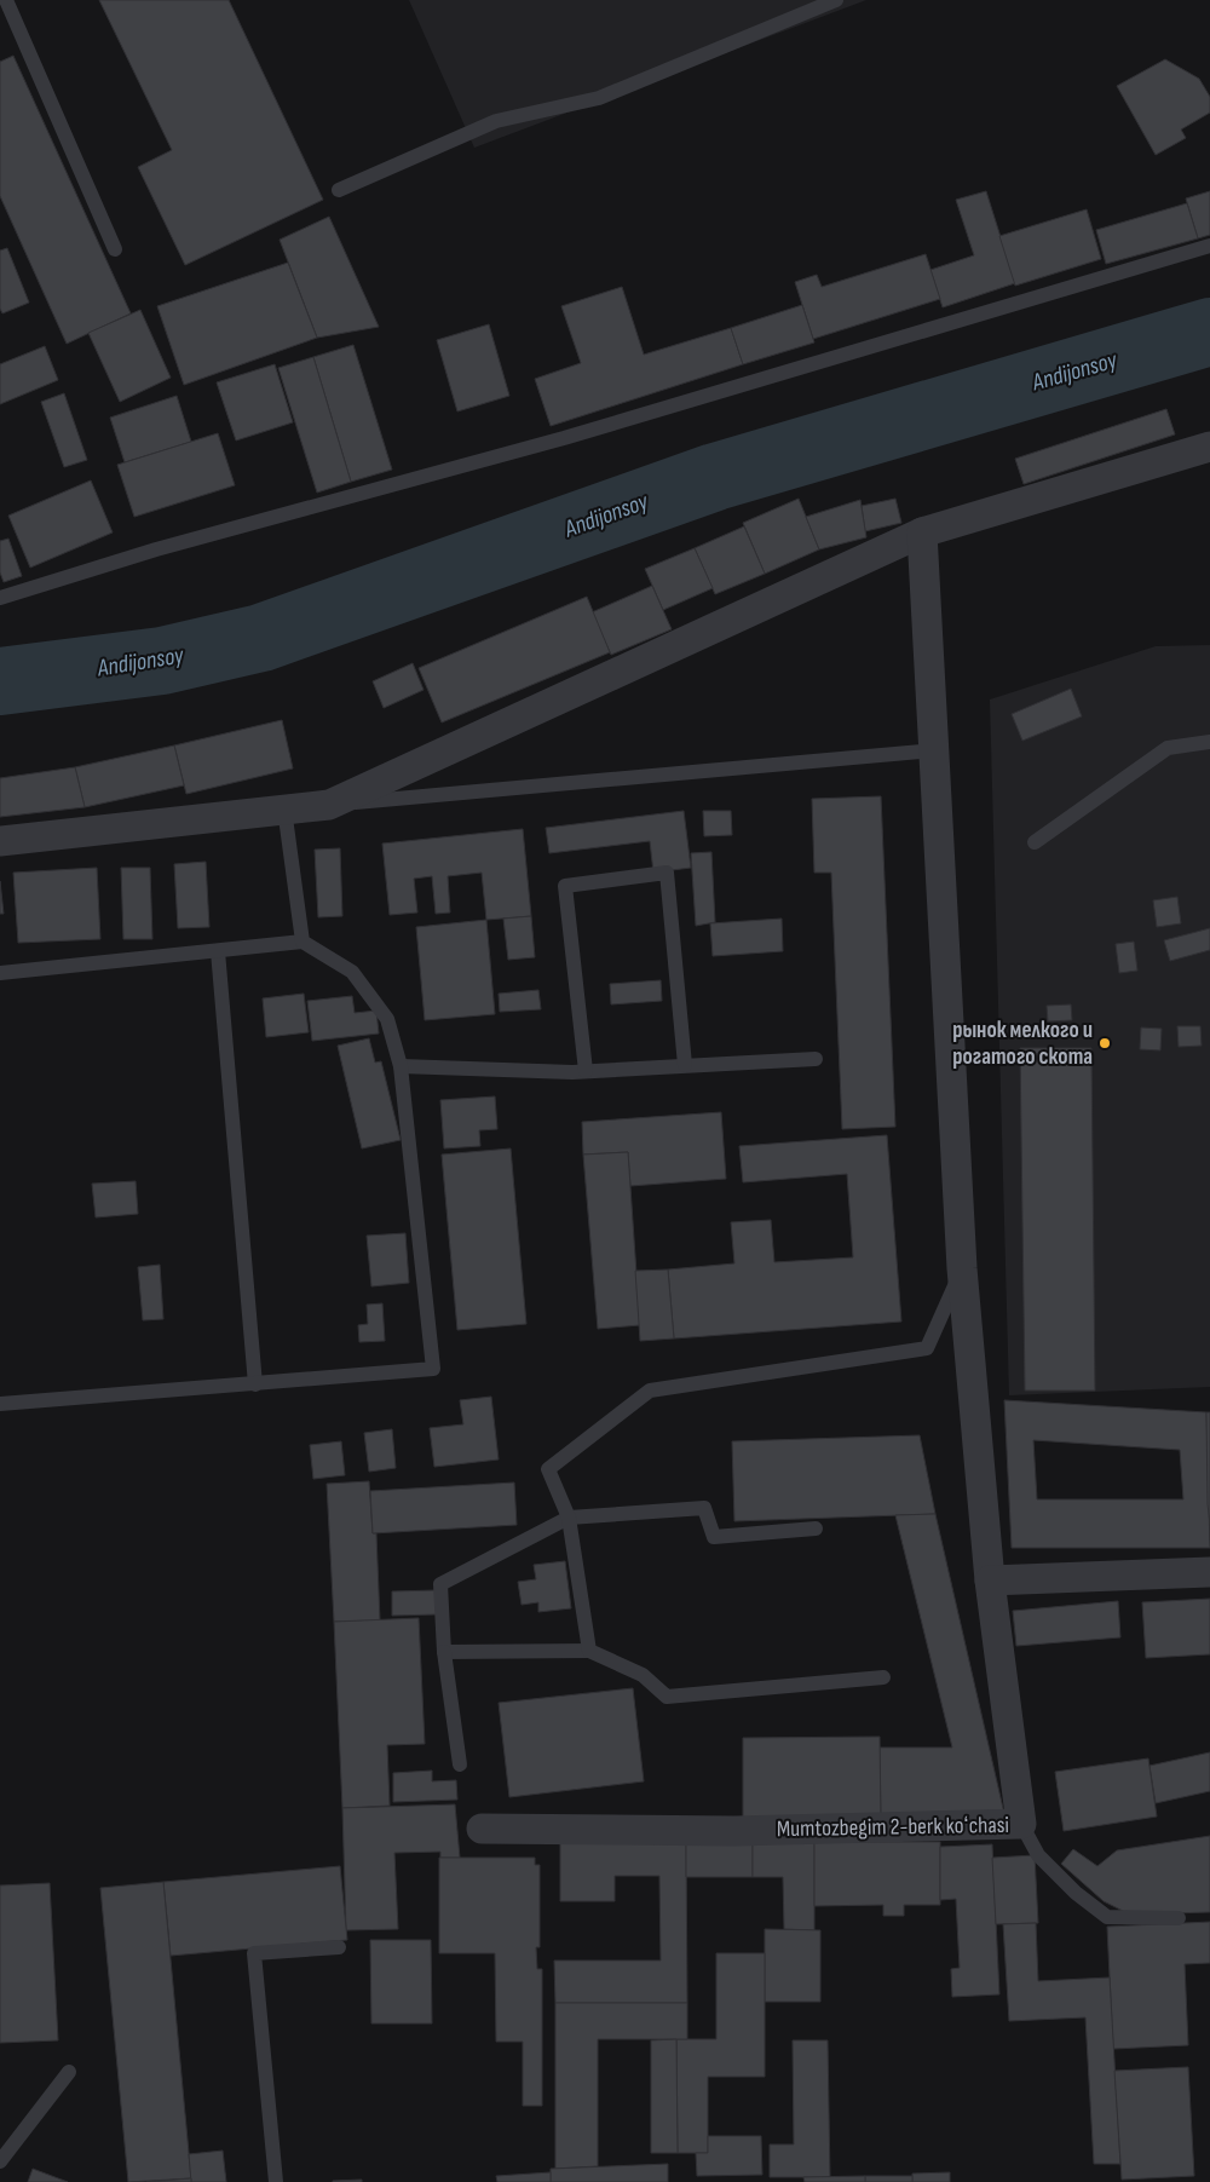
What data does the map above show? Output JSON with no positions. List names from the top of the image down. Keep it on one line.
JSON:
{"streets":{"street":["Mumtozbegim 2-berk koʻchasi"]},"water":["Andijonsoy"],"places":["рынок мелкого и рогатого скота"]}
